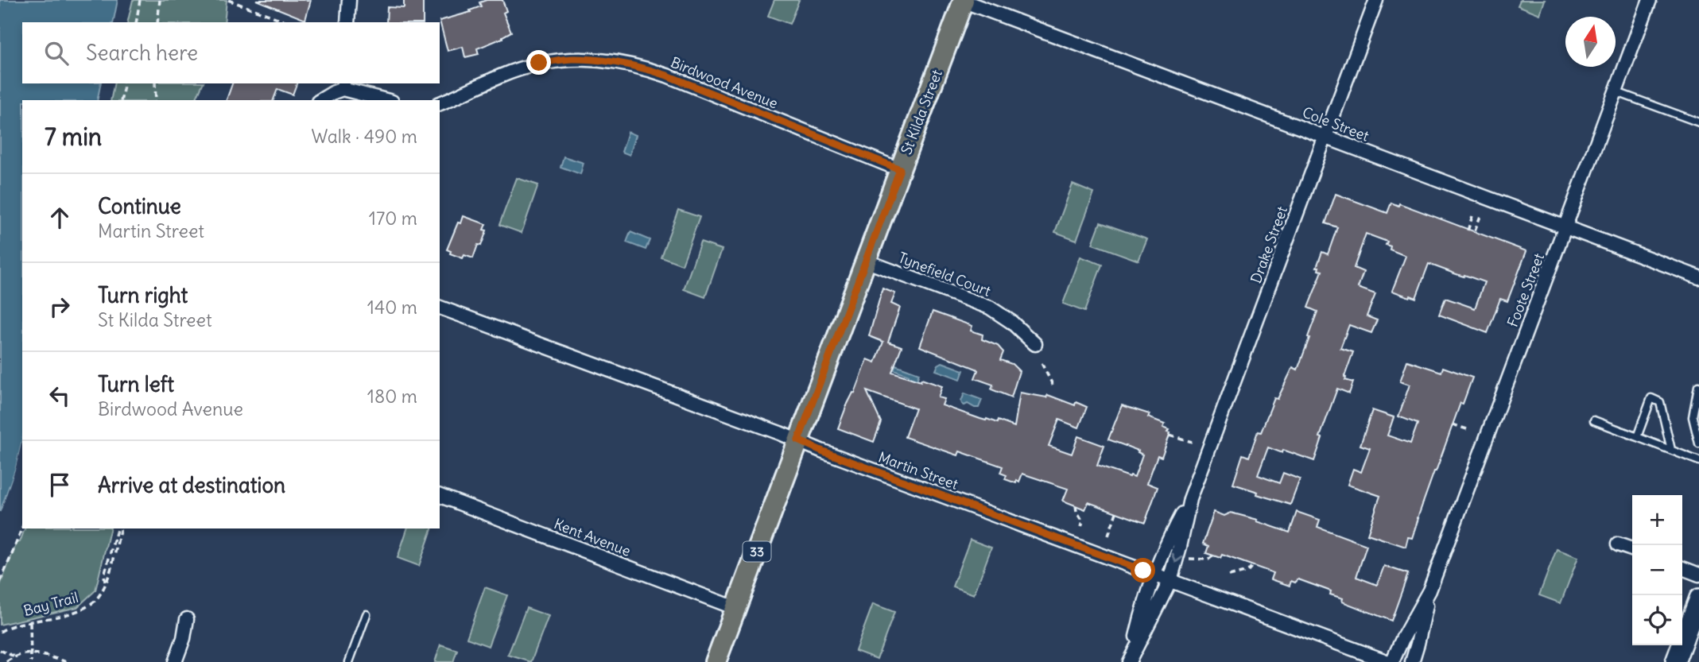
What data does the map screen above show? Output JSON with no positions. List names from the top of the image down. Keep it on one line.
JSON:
{"streets":{"main road":["St Kilda Street","33"],"street":["Birdwood Avenue","Cole Street","Drake Street","Tynefield Court","Foote Street","Martin Street","Kent Avenue"],"path":["Bay Trail"]},"crossings":[["Birdwood Avenue","St Kilda Street"],["St Kilda Street","Cole Street"],["St Kilda Street","Tynefield Court"],["St Kilda Street","Martin Street"],["St Kilda Street","Kent Avenue"],["Cole Street","Drake Street"],["Cole Street","Foote Street"],["Drake Street","Martin Street"]],"north":"top","page":{"search":"Search here","heading":["7 min","Walk · 490 m"],"list":[["Continue","Martin Street","170 m"],["Turn right","St Kilda Street","140 m"],["Turn left","Birdwood Avenue","180 m"],"Arrive at destination"],"map_buttons":["+","−"]}}
